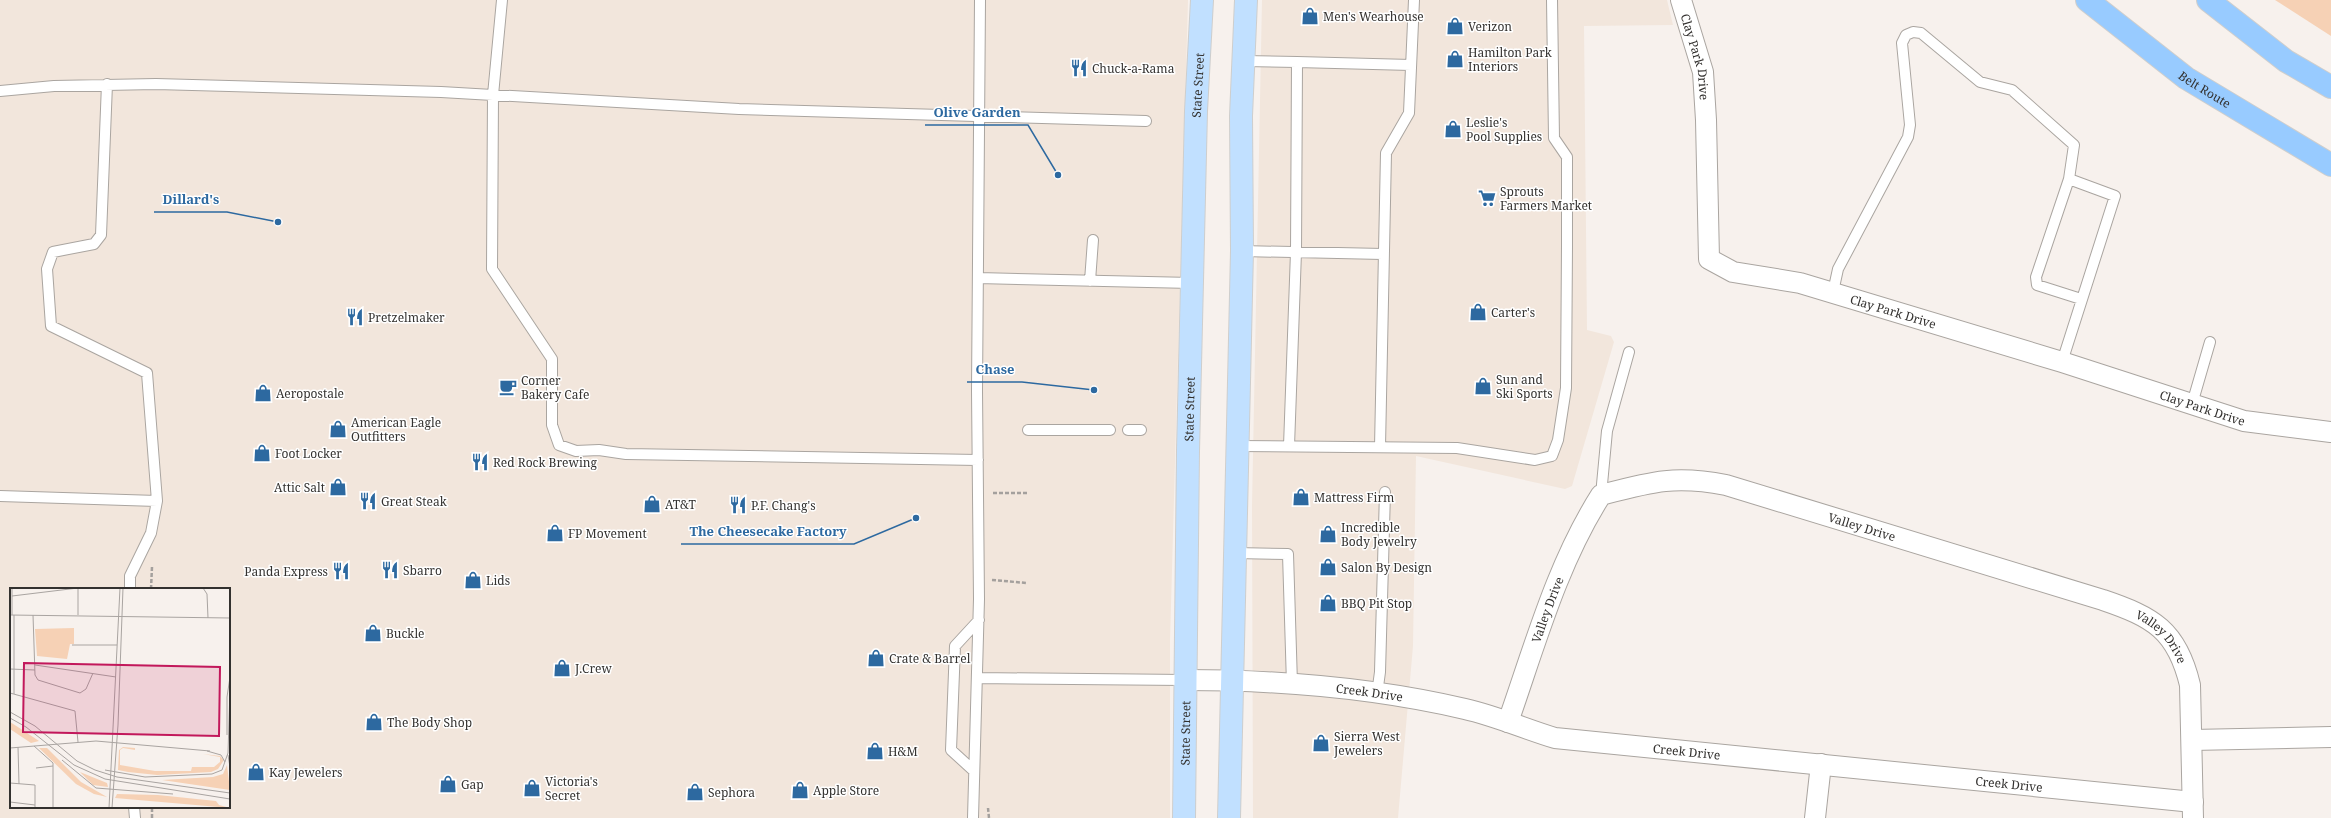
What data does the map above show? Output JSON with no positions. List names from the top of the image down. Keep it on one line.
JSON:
{"streets":{"highway":["Belt Route"],"main road":["State Street"],"street":["Clay Park Drive","Valley Drive","Creek Drive"]},"crossings":[["State Street","Creek Drive"],["Valley Drive","Creek Drive"]],"places":{"shop":["Men's Wearhouse","Verizon","Hamilton Park Interiors","Leslie's Pool Supplies","Carter's","Sun and Ski Sports","Aeropostale","American Eagle Outfitters","Foot Locker","Attic Salt","Mattress Firm","AT&T","FP Movement","Incredible Body Jewelry","Salon By Design","Lids","BBQ Pit Stop","Buckle","Crate & Barrel","J.Crew","The Body Shop","Sierra West Jewelers","H&M","Kay Jewelers","Gap","Victoria's Secret","Apple Store","Sephora"],"restaurant":["Chuck-a-Rama","Pretzelmaker","Red Rock Brewing","Great Steak","P.F. Chang's","Sbarro","Panda Express"],"other":["Olive Garden","Dillard's","Chase","The Cheesecake Factory"],"supermarket":["Sprouts Farmers Market"],"cafe":["Corner Bakery Cafe"]}}
